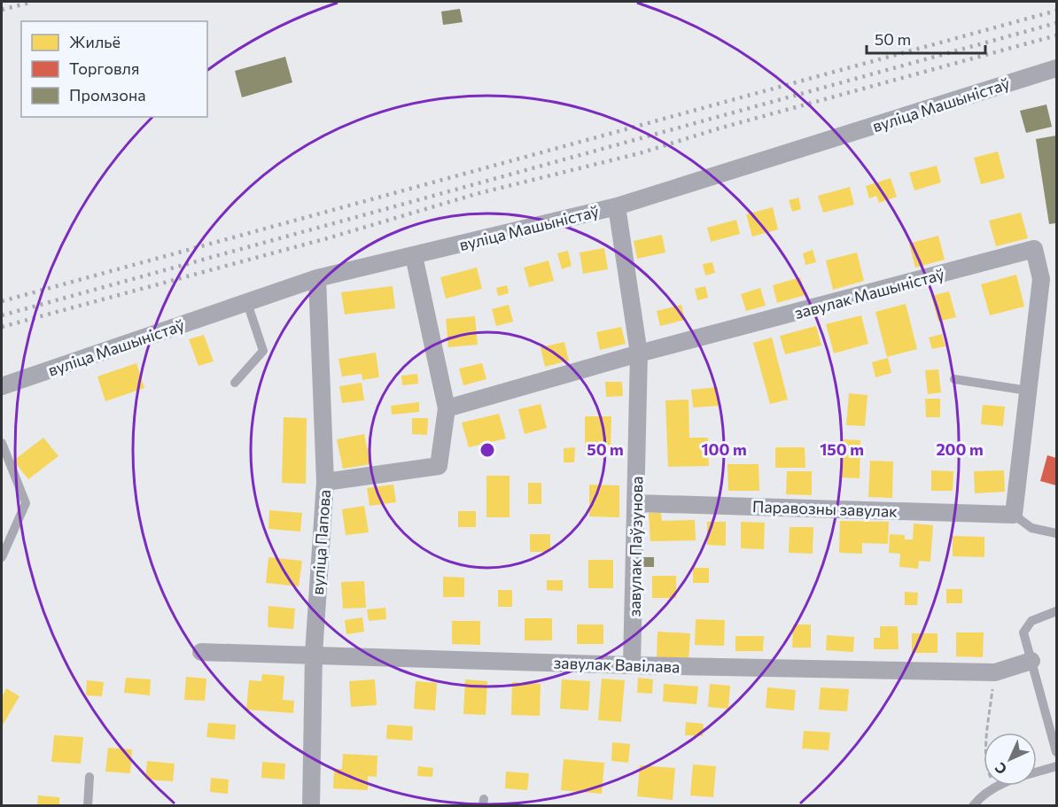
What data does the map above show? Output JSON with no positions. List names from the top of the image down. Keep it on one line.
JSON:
{"streets":{"street":["вуліца Машыністаў","завулак Машыністаў","Паравозны завулак","вуліца Папова","завулак Паўзунова","завулак Вавілава"]},"crossings":[["вуліца Машыністаў","вуліца Папова"],["вуліца Машыністаў","завулак Паўзунова"],["завулак Машыністаў","Паравозны завулак"],["завулак Машыністаў","завулак Паўзунова"],["Паравозны завулак","завулак Паўзунова"],["вуліца Папова","завулак Вавілава"],["завулак Паўзунова","завулак Вавілава"]],"legend":["Жильё","Торговля","Промзона"],"scale_bar":"50 m","north":"bottom left","rings":["50 m","100 m","150 m","200 m"]}
